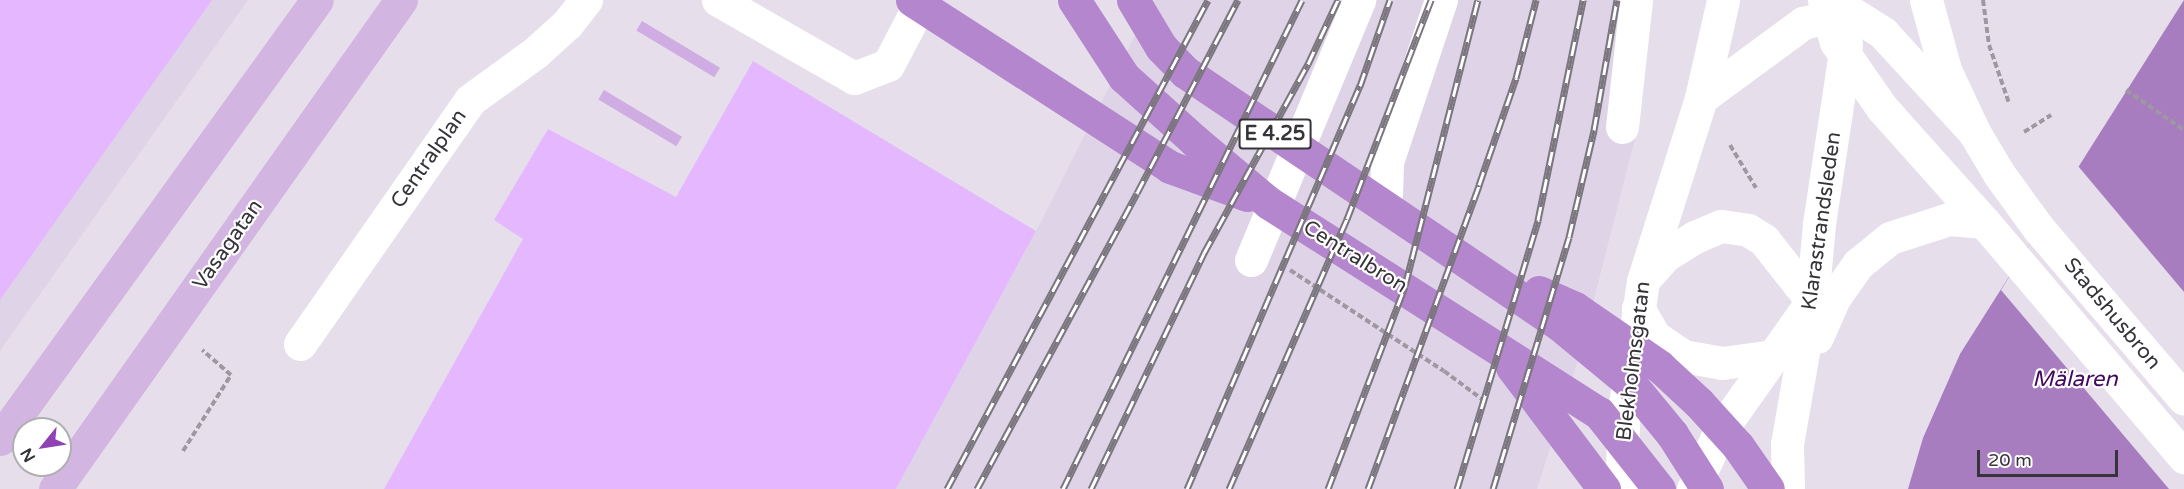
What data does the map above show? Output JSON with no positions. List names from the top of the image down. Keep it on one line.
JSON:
{"streets":{"highway":["E 4.25","Centralbron"],"main road":["Vasagatan"],"street":["Centralplan","Klarastrandsleden","Stadshusbron","Blekholmsgatan"]},"crossings":[["Klarastrandsleden","Stadshusbron"],["Klarastrandsleden","Blekholmsgatan"]],"water":["Mälaren"],"scale_bar":"20 m","north":"bottom left"}
